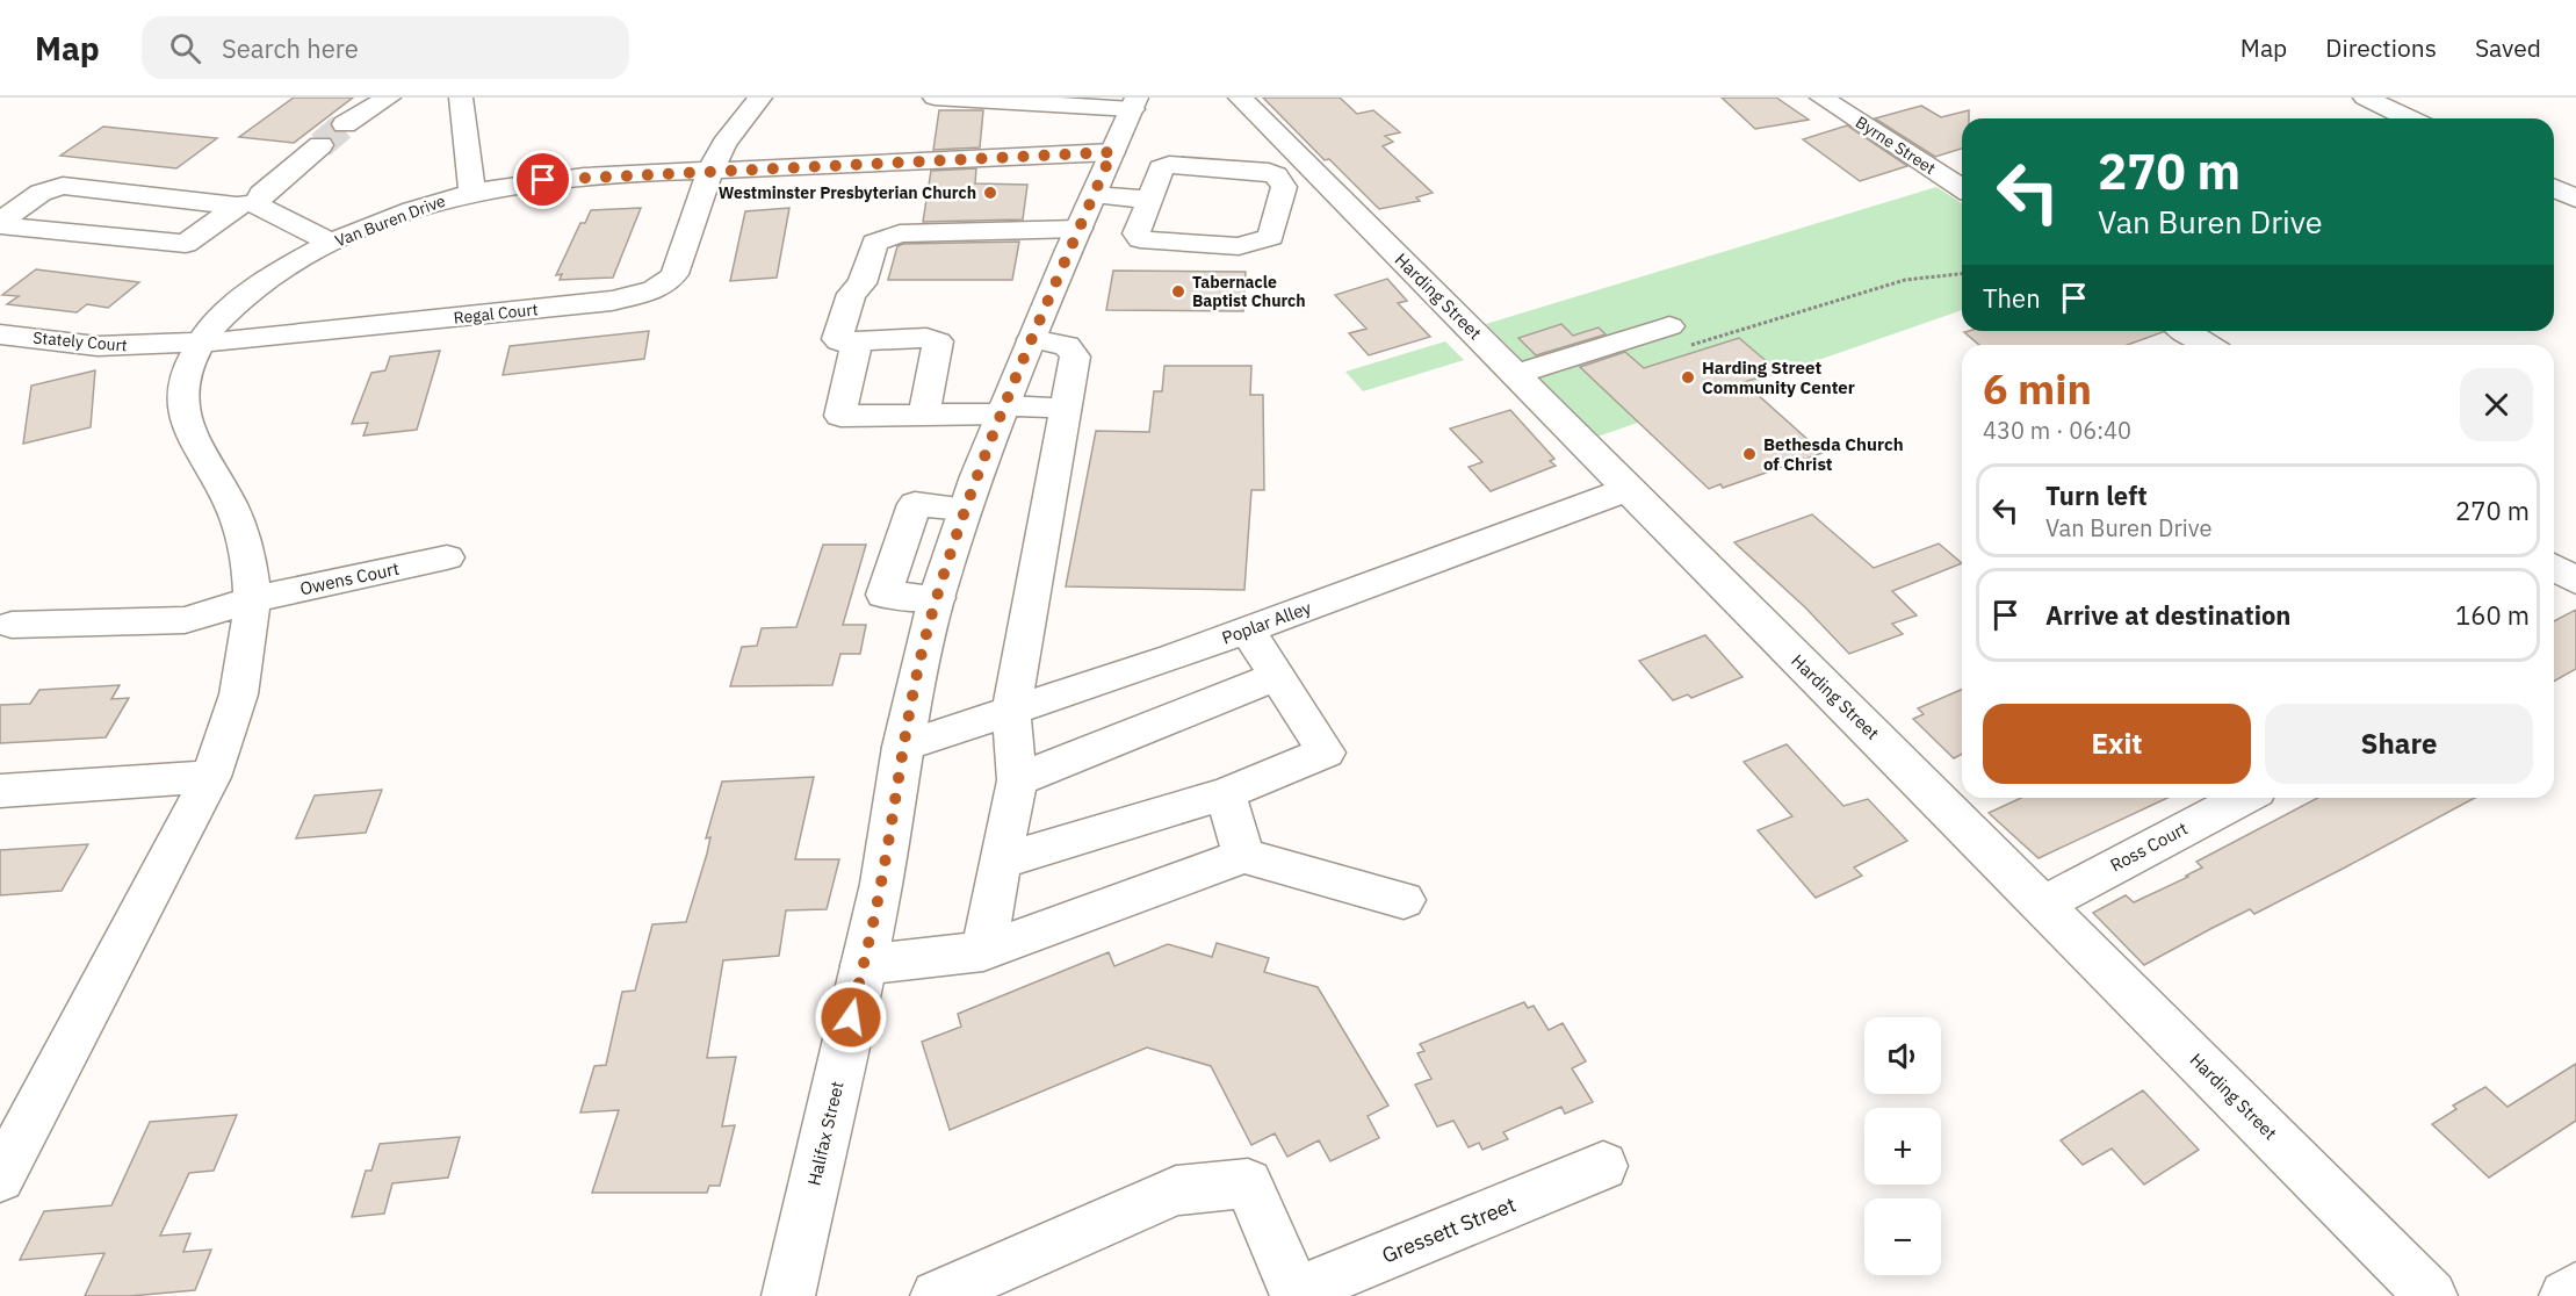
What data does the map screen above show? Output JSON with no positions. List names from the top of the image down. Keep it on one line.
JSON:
{"streets":{"street":["Byrne Street","Van Buren Drive","Harding Street","Regal Court","Stately Court","Owens Court","Poplar Alley","Ross Court","Halifax Street","Gressett Street"]},"crossings":[["Van Buren Drive","Regal Court"],["Van Buren Drive","Stately Court"],["Van Buren Drive","Owens Court"],["Van Buren Drive","Halifax Street"],["Harding Street","Poplar Alley"],["Harding Street","Ross Court"],["Regal Court","Stately Court"],["Poplar Alley","Halifax Street"]],"places":["Westminster Presbyterian Church","Tabernacle Baptist Church","Harding Street Community Center","Bethesda Church of Christ"],"page":{"header":"Map","search":"Search here","nav":["Map","Directions","Saved"],"turn":["270 m","Van Buren Drive"],"then":"Then","heading":["6 min","430 m · 06:40"],"list":[{"name":"Turn left","note":"Van Buren Drive","value":"270 m"},{"name":"Arrive at destination","value":"160 m"}],"buttons":["Exit","Share"],"map_buttons":["+","−"]}}
